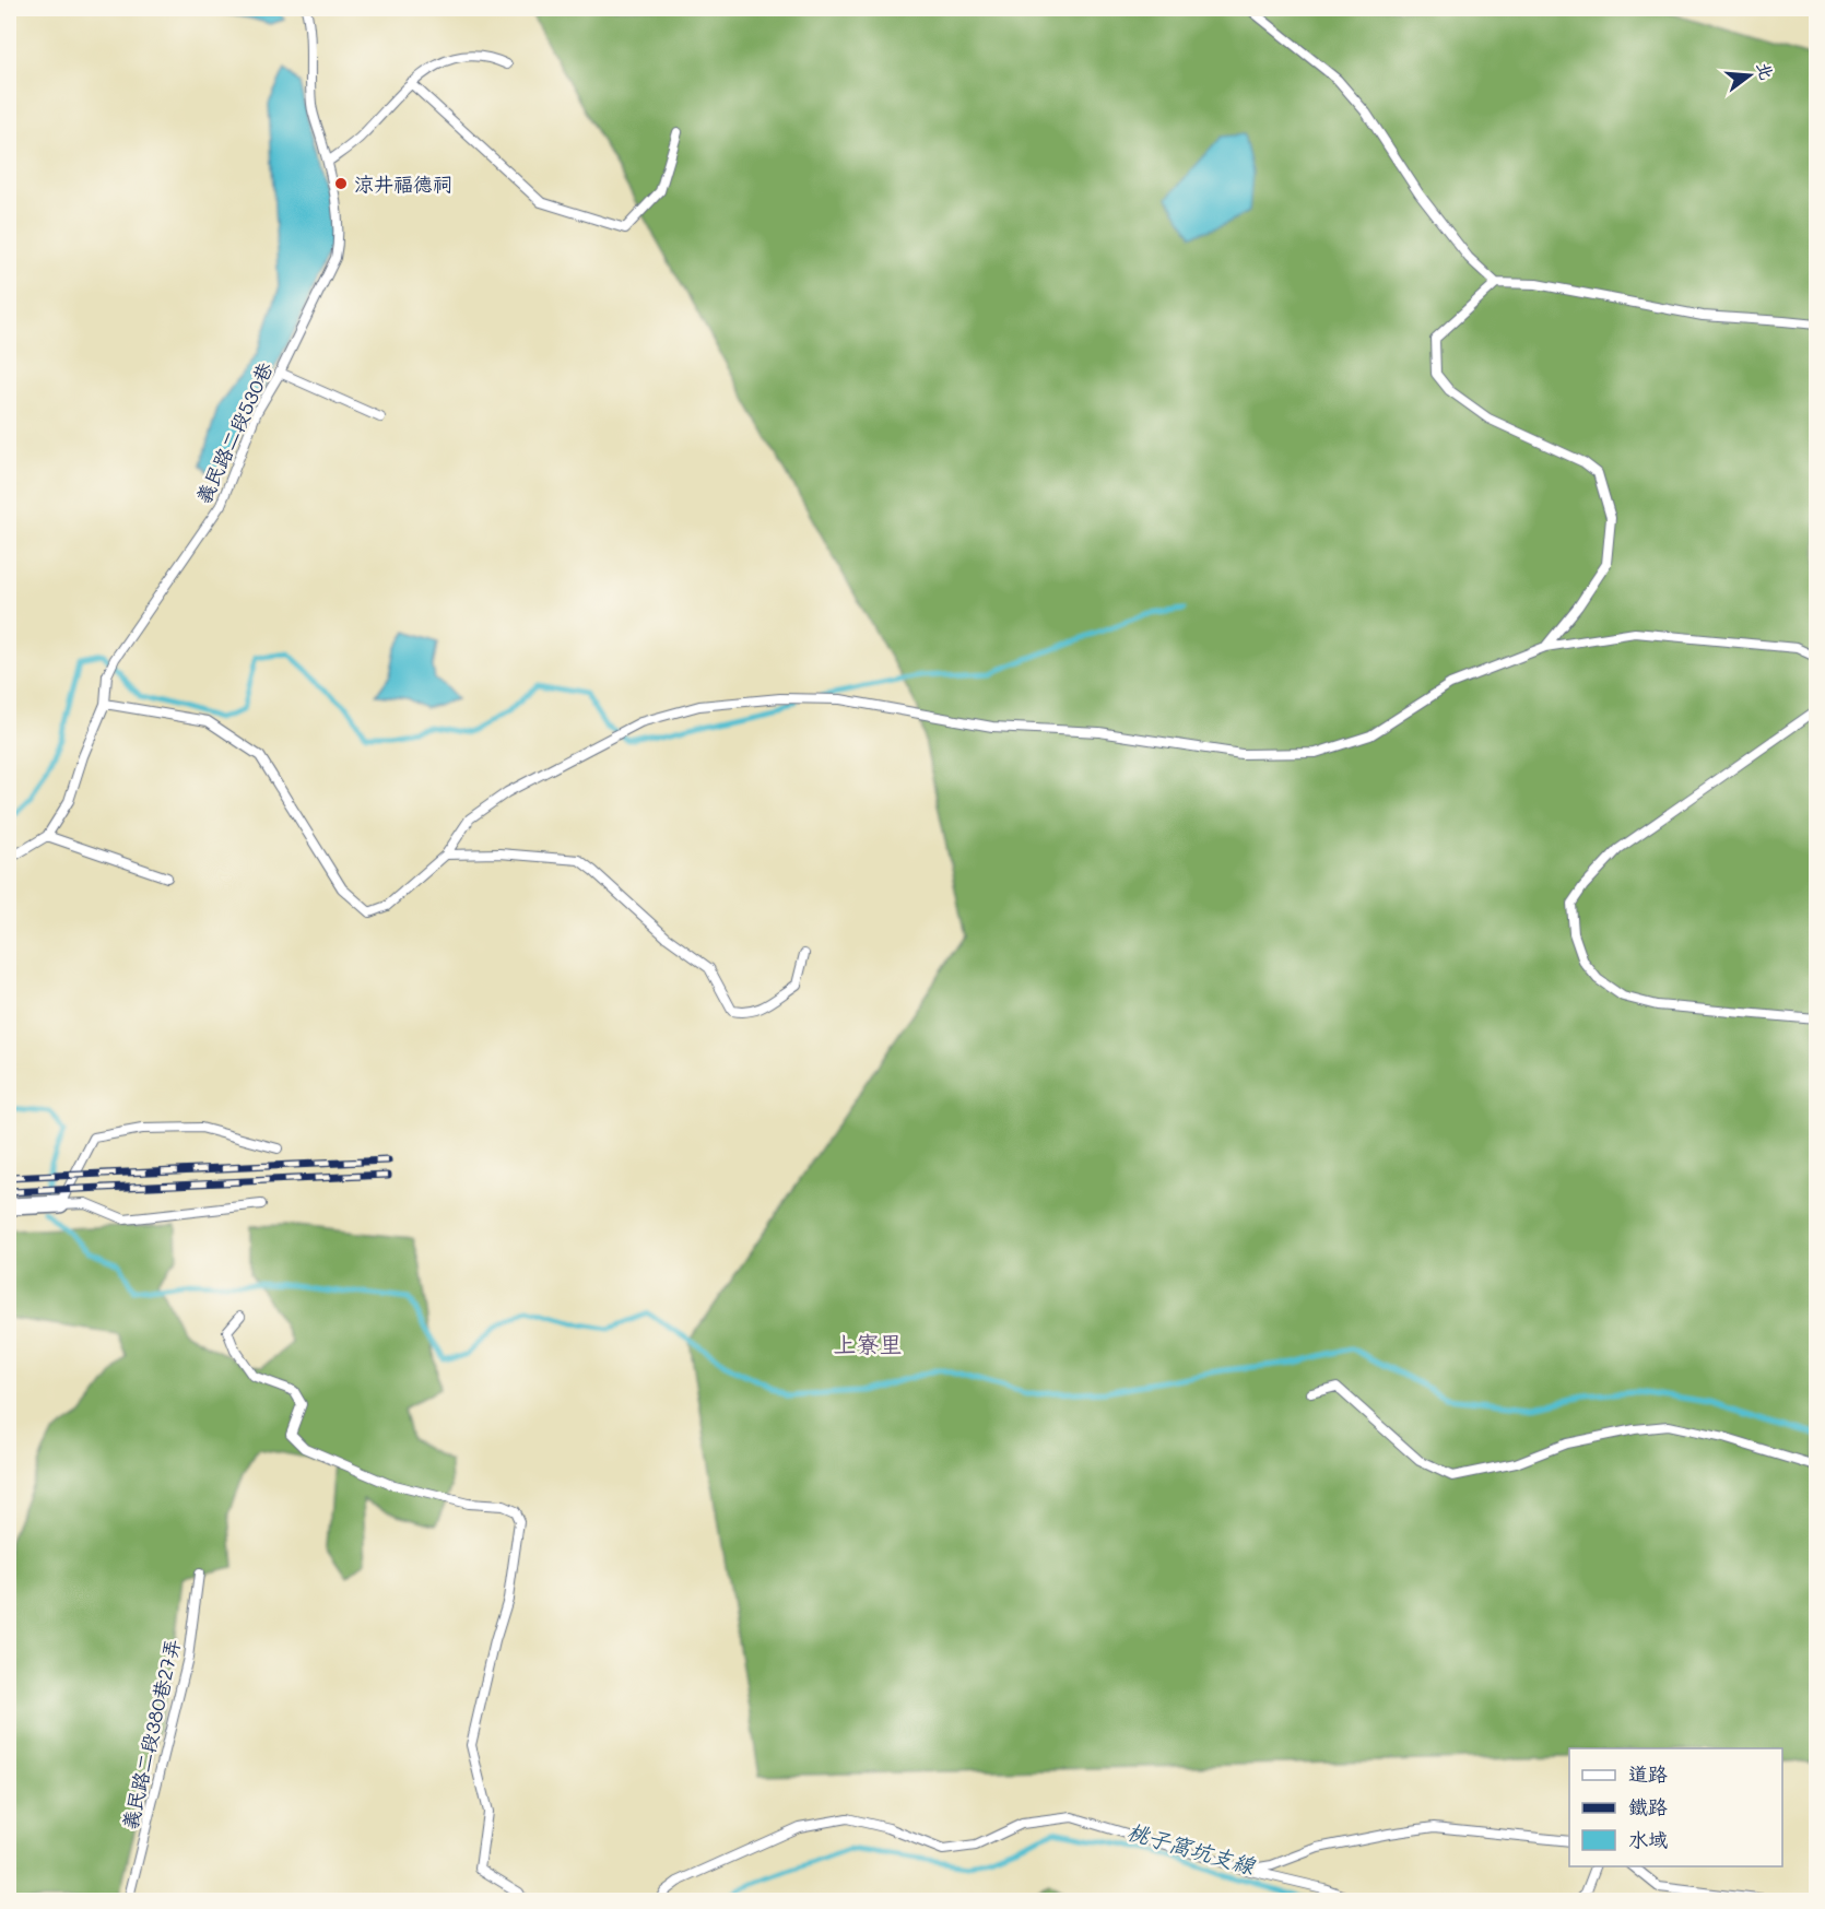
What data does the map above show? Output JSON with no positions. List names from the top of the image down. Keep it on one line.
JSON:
{"streets":{"lane":["義民路二段530巷","義民路二段380巷27弄"]},"districts":["上寮里"],"water":["桃子窩坑支線"],"places":["涼井福德祠"],"legend":["道路","鐵路","水域"],"north":"right"}
